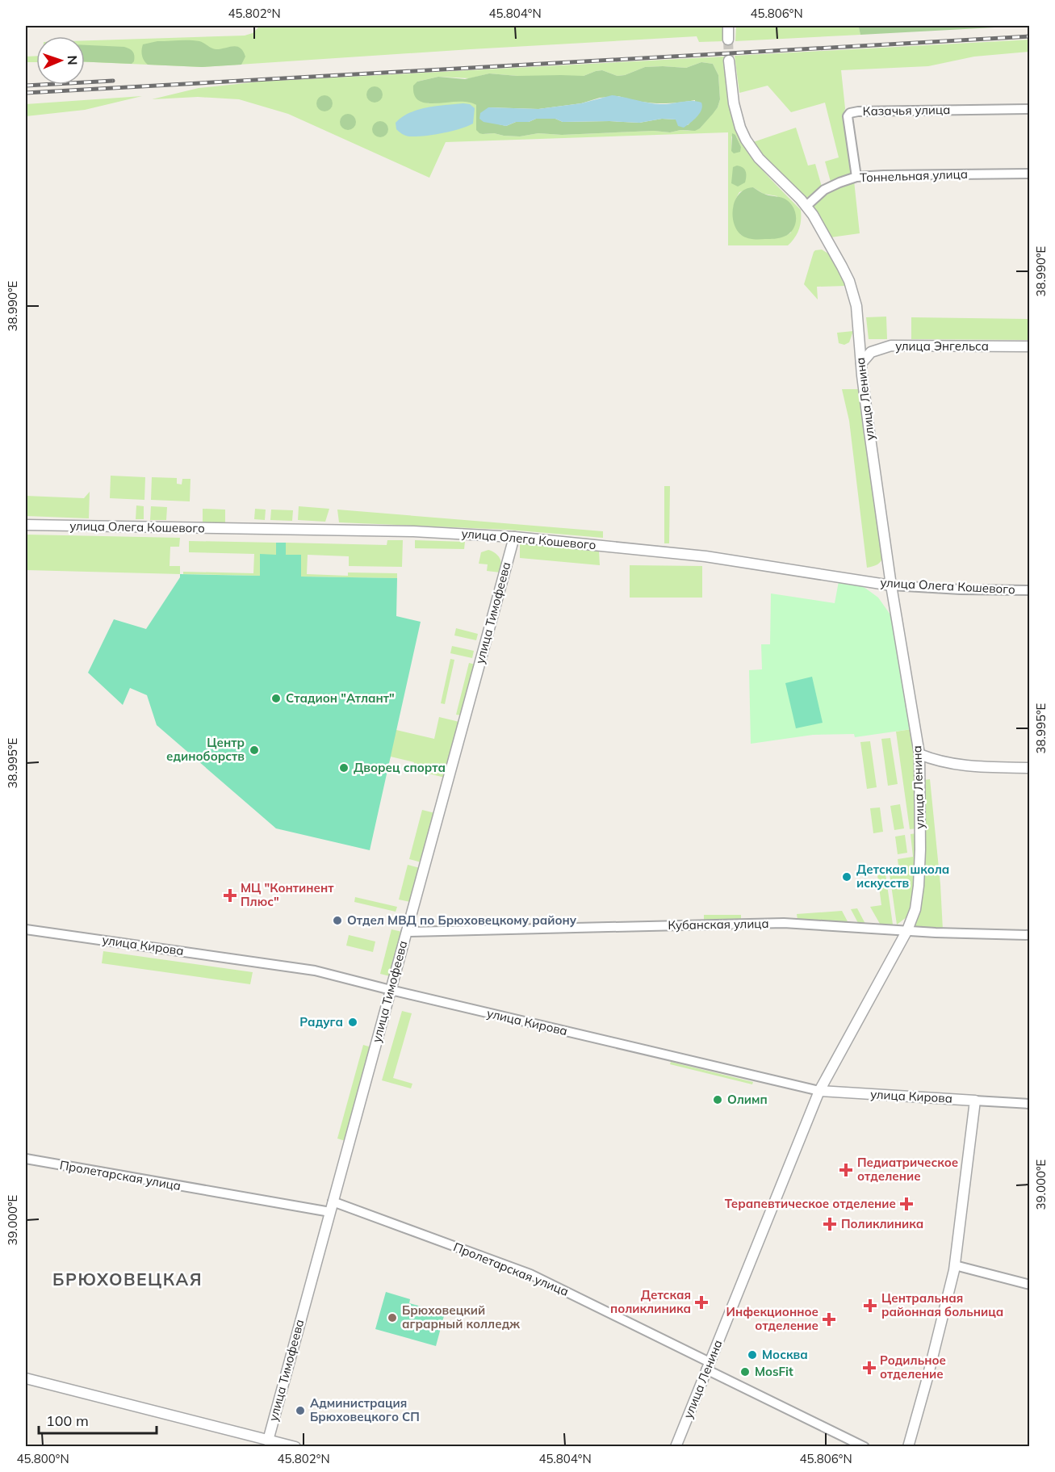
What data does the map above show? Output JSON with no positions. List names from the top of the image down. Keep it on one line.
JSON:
{"streets":{"street":["Казачья улица","Тоннельная улица","улица Энгельса","улица Ленина","улица Олега Кошевого","улица Тимофеева","Кубанская улица","улица Кирова","Пролетарская улица"]},"crossings":[["Казачья улица","Тоннельная улица"],["Тоннельная улица","улица Ленина"],["улица Энгельса","улица Ленина"],["улица Ленина","улица Олега Кошевого"],["улица Ленина","Кубанская улица"],["улица Ленина","улица Кирова"],["улица Ленина","Пролетарская улица"],["улица Олега Кошевого","улица Тимофеева"],["улица Тимофеева","Кубанская улица"],["улица Тимофеева","улица Кирова"],["улица Тимофеева","Пролетарская улица"]],"districts":["БРЮХОВЕЦКАЯ"],"places":{"other":["Стадион \"Атлант\"","Центр единоборств","Дворец спорта","Детская школа искусств","Отдел МВД по Брюховецкому району","Радуга","Олимп","Брюховецкий аграрный колледж","Москва","MosFit","Администрация Брюховецкого СП"],"health":["МЦ \"Континент Плюс\"","Педиатрическое отделение","Терапевтическое отделение","Поликлиника","Детская поликлиника","Центральная районная больница","Инфекционное отделение","Родильное отделение"]},"scale_bar":"100 m","north":"right","coordinates":["45.802°N","45.804°N","45.806°N","38.990°E","38.995°E","39.000°E","45.800°N"]}
